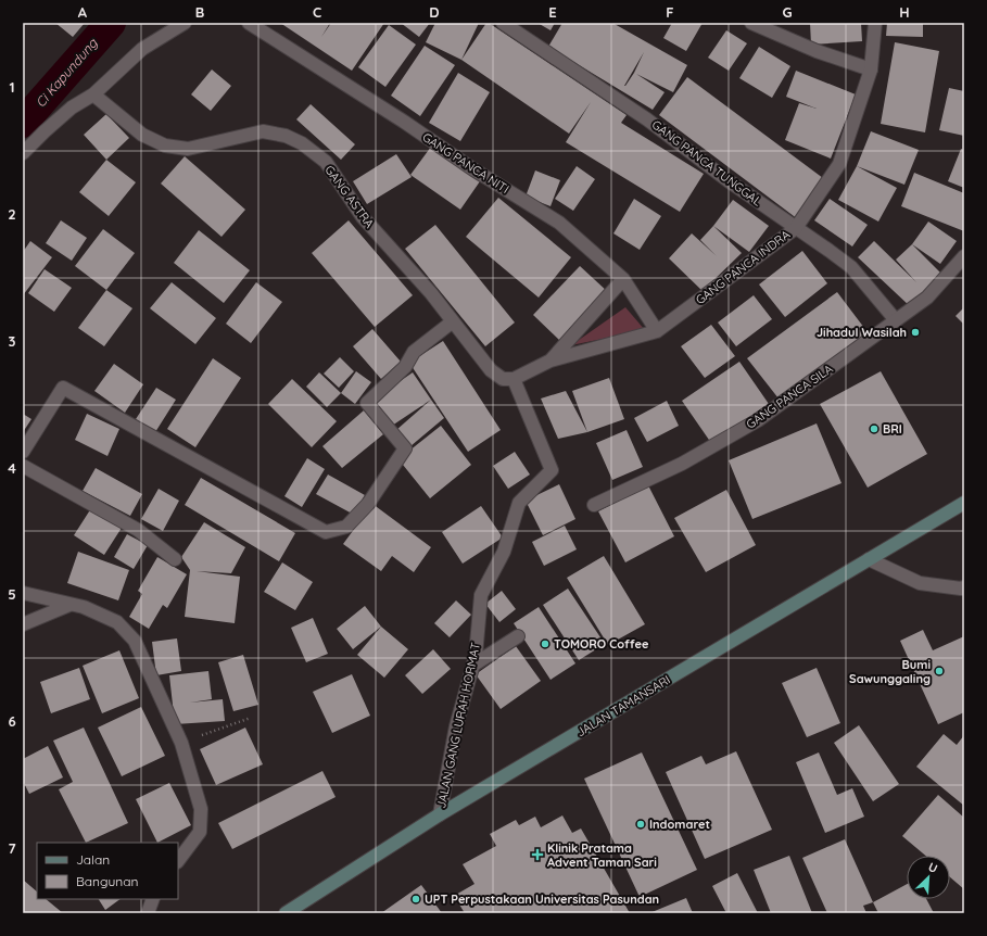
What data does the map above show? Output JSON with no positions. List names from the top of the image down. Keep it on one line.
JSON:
{"streets":{"main road":["JALAN TAMANSARI"],"street":["GANG PANCA NITI","GANG PANCA TUNGGAL","GANG ASTRA","GANG PANCA INDRA","GANG PANCA SILA","JALAN GANG LURAH HORMAT"]},"crossings":[["GANG PANCA NITI","GANG PANCA INDRA"],["GANG PANCA TUNGGAL","GANG PANCA INDRA"],["GANG PANCA TUNGGAL","GANG PANCA SILA"],["GANG ASTRA","JALAN GANG LURAH HORMAT"],["JALAN TAMANSARI","JALAN GANG LURAH HORMAT"]],"water":["Ci Kapundung"],"places":{"other":["Jihadul Wasilah","BRI","TOMORO Coffee","Bumi Sawunggaling","Indomaret","UPT Perpustakaan Universitas Pasundan"],"health":["Klinik Pratama Advent Taman Sari"]},"legend":["Jalan","Bangunan"],"north":"top right","grid":{"columns":["A","B","C","D","E","F","G","H"],"rows":["1","2","3","4","5","6","7"]}}
